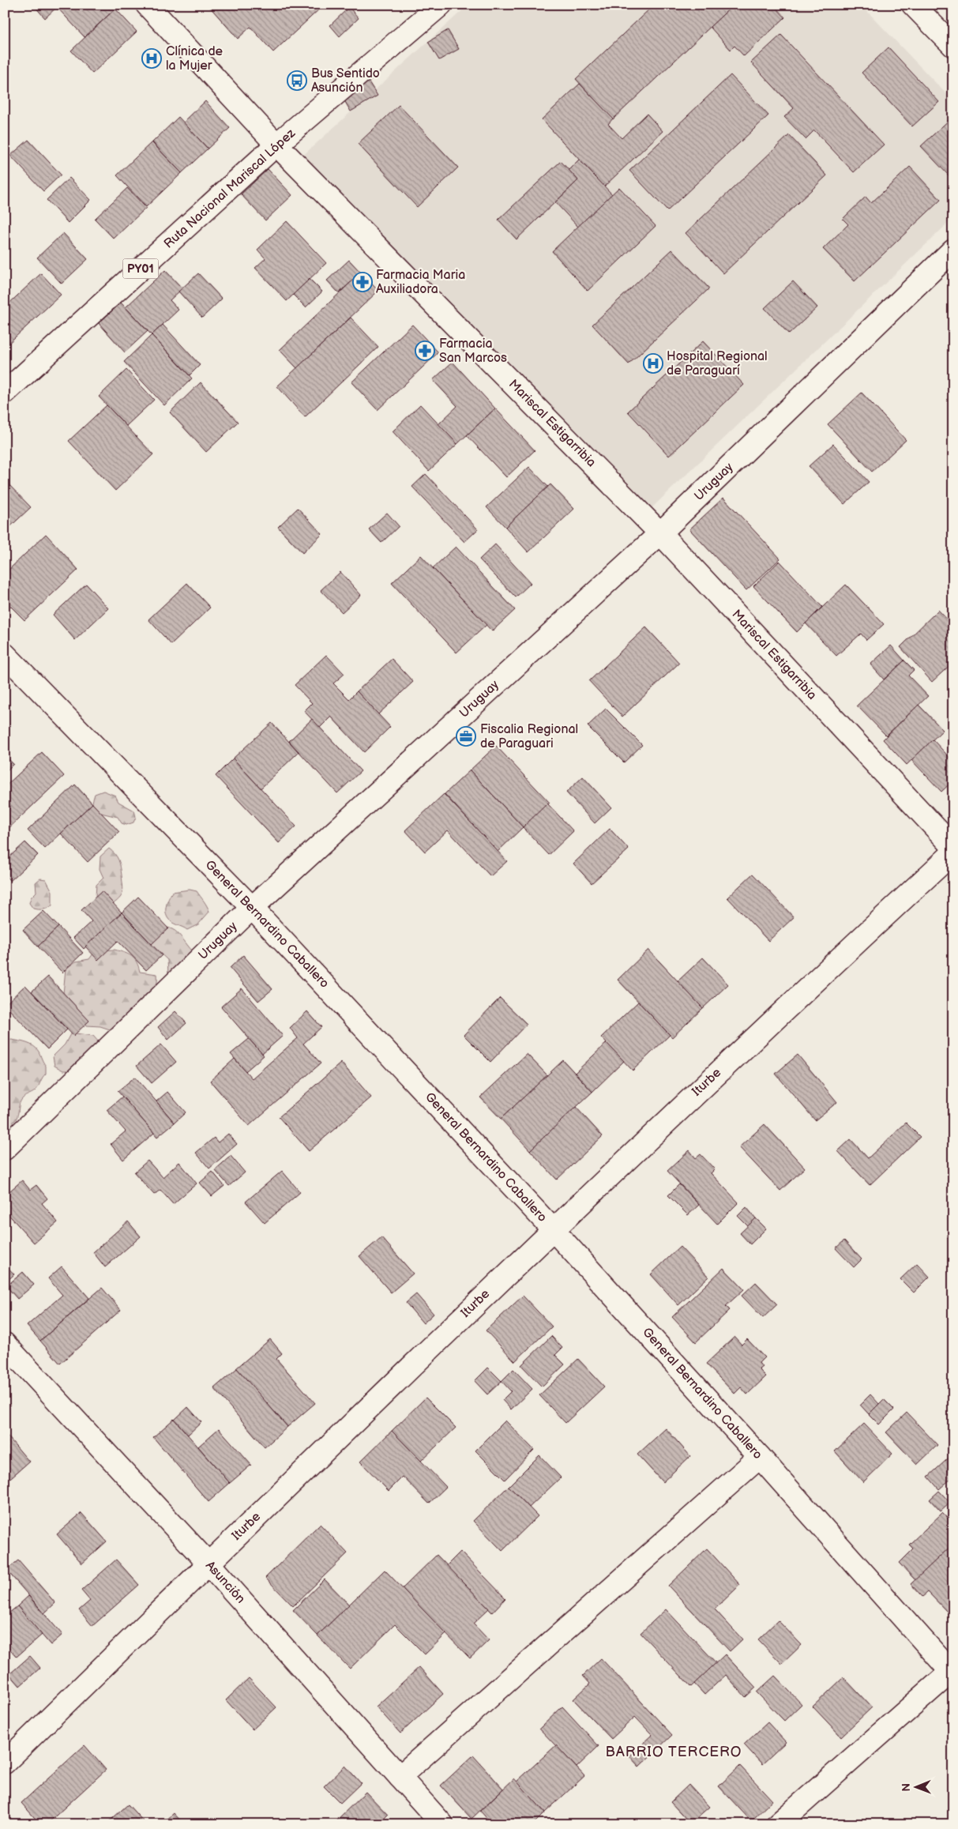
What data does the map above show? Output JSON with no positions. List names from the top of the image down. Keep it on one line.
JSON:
{"streets":{"main road":["Ruta Nacional Mariscal López","PY01","Mariscal Estigarribia","Uruguay","General Bernardino Caballero","Iturbe","Asunción"]},"crossings":[["Ruta Nacional Mariscal López","Mariscal Estigarribia"],["Mariscal Estigarribia","Uruguay"],["Uruguay","General Bernardino Caballero"],["General Bernardino Caballero","Iturbe"],["Iturbe","Asunción"]],"districts":["BARRIO TERCERO"],"places":{"hospital":["Clínica de la Mujer","Hospital Regional de Paraguarí"],"bus stop":["Bus Sentido Asunción"],"pharmacy":["Farmacia Maria Auxiliadora","Farmacia San Marcos"],"office":["Fiscalia Regional de Paraguari"]},"north":"left"}
